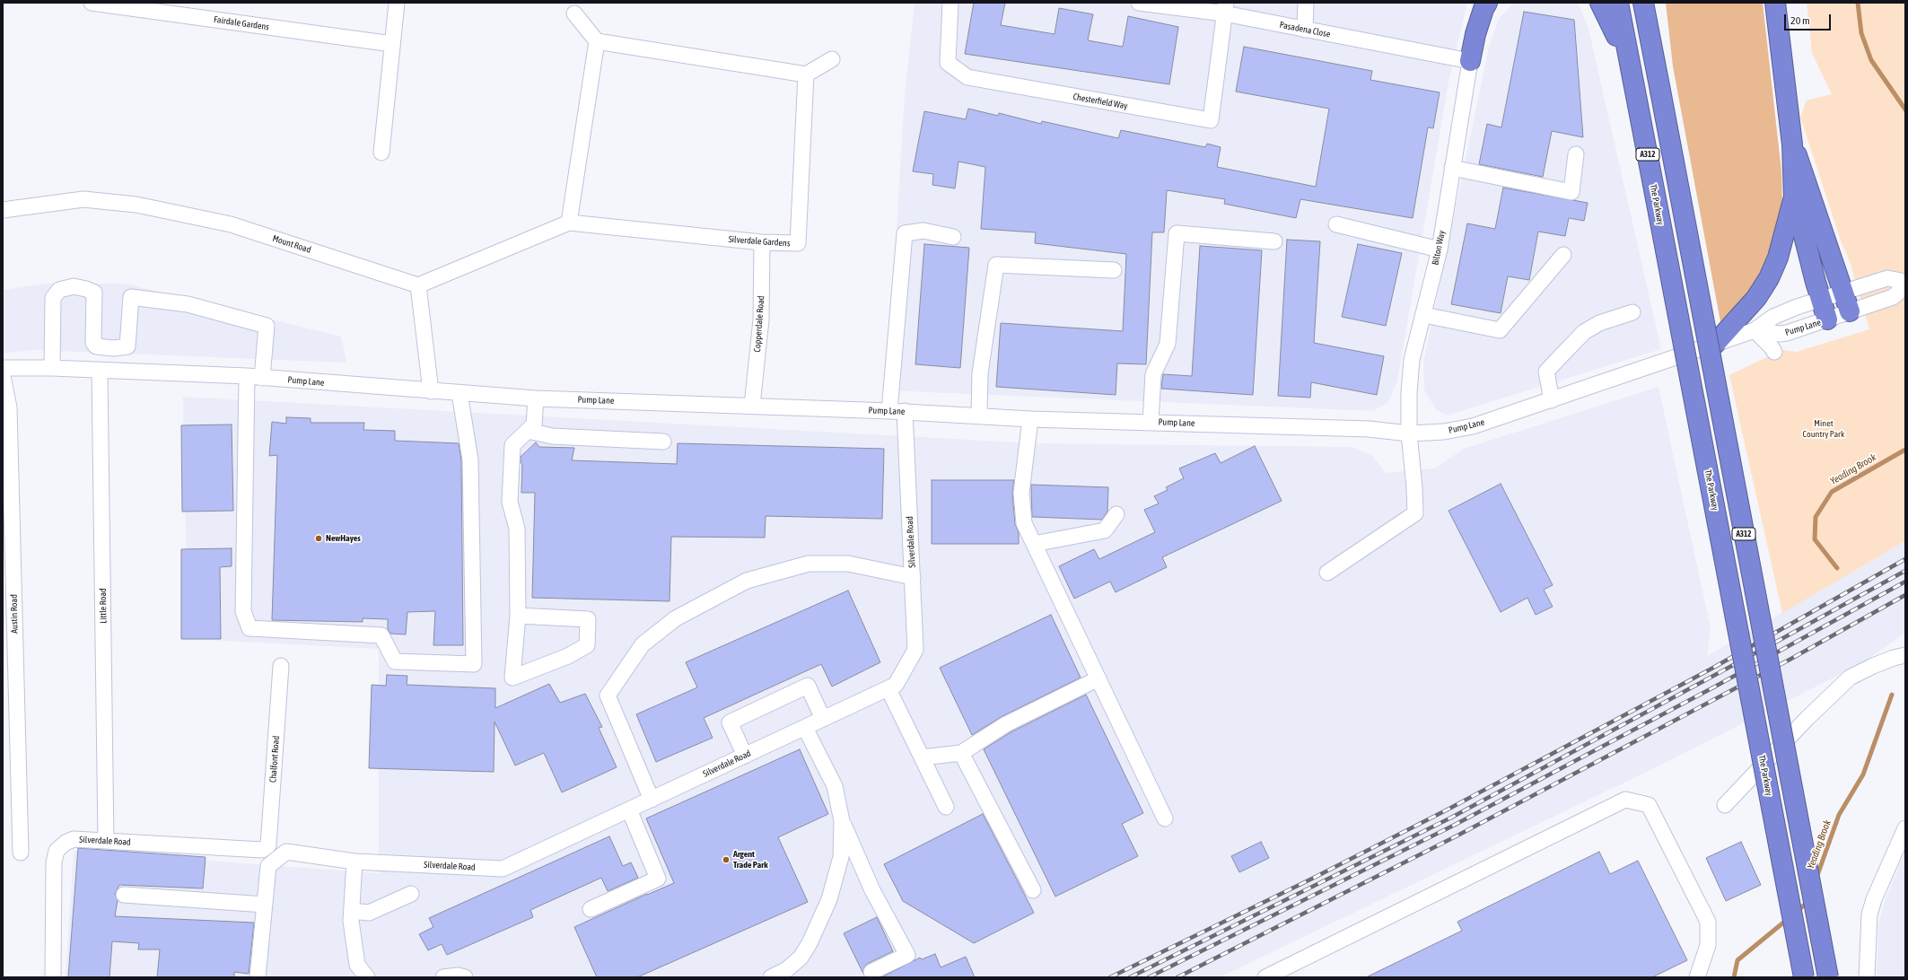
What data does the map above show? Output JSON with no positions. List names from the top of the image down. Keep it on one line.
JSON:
{"streets":{"highway":["A312","The Parkway"],"street":["Fairdale Gardens","Pasadena Close","Chesterfield Way","Silverdale Gardens","Mount Road","Bilton Way","Copperdale Road","Pump Lane","Silverdale Road","Little Road","Austin Road","Chalfont Road"]},"crossings":[["Pasadena Close","Chesterfield Way"],["Pasadena Close","Bilton Way"],["Silverdale Gardens","Copperdale Road"],["Bilton Way","Pump Lane"],["Copperdale Road","Pump Lane"],["Pump Lane","Silverdale Road"],["Pump Lane","Little Road"],["Silverdale Road","Little Road"],["Silverdale Road","Chalfont Road"]],"water":["Yeading Brook"],"parks":["Minet Country Park"],"places":["NewHayes","Argent Trade Park"],"scale_bar":"20 m"}
